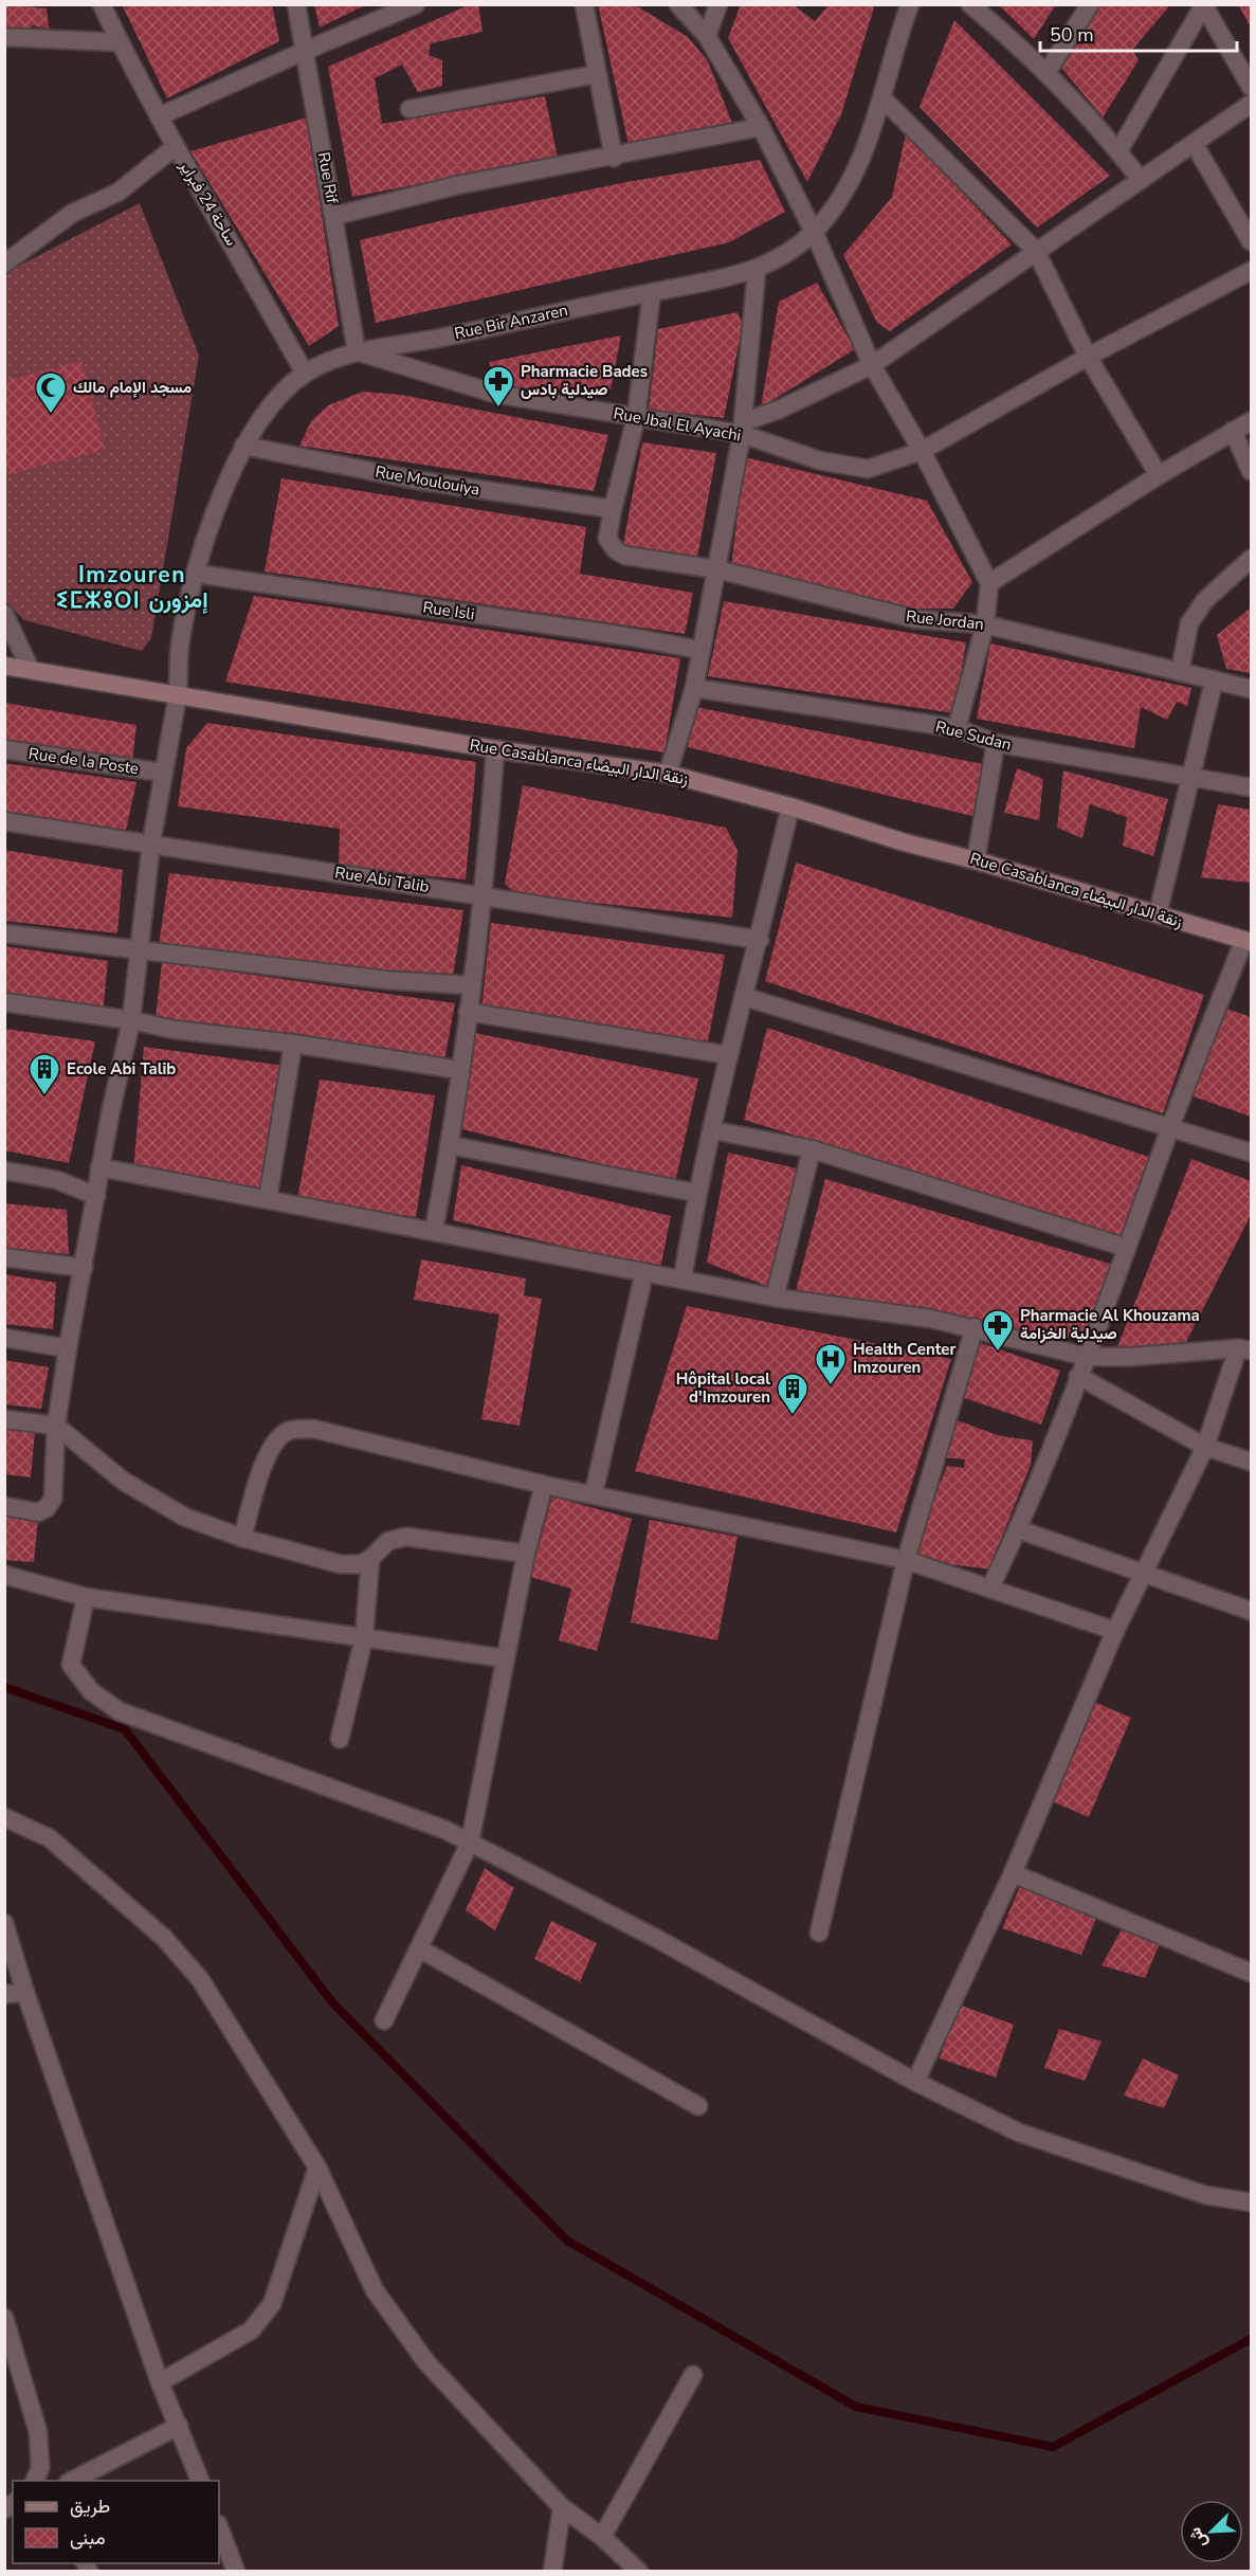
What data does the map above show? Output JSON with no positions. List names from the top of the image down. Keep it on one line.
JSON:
{"streets":{"main road":["Rue Casablanca زنقة الدار البيضاء"],"street":["Rue Rif","ساحة 24 فبراير","Rue Bir Anzaren","Rue Jbal El Ayachi","Rue Moulouiya","Rue Isli","Rue Jordan","Rue Sudan","Rue de la Poste","Rue Abi Talib"]},"crossings":[["Rue Rif","Rue Bir Anzaren"],["Rue Rif","Rue Jbal El Ayachi"],["ساحة 24 فبراير","Rue Bir Anzaren"],["Rue Bir Anzaren","Rue Jbal El Ayachi"],["Rue Bir Anzaren","Rue Moulouiya"],["Rue Bir Anzaren","Rue Isli"],["Rue Bir Anzaren","Rue de la Poste"],["Rue Bir Anzaren","Rue Casablanca زنقة الدار البيضاء"],["Rue Bir Anzaren","Rue Abi Talib"],["Rue Moulouiya","Rue Jordan"]],"districts":["Imzouren ⵉⵎⵣⵓⵔⵏ إمزورن"],"places":{"pharmacy":["Pharmacie Bades صيدلية بادس","Pharmacie Al Khouzama صيدلية الخزامة"],"mosque":["مسجد الإمام مالك"],"building":["Ecole Abi Talib","Hôpital local d'Imzouren"],"hospital":["Health Center Imzouren"]},"legend":["طريق","مبنى"],"scale_bar":"50 m","north":"bottom left"}
